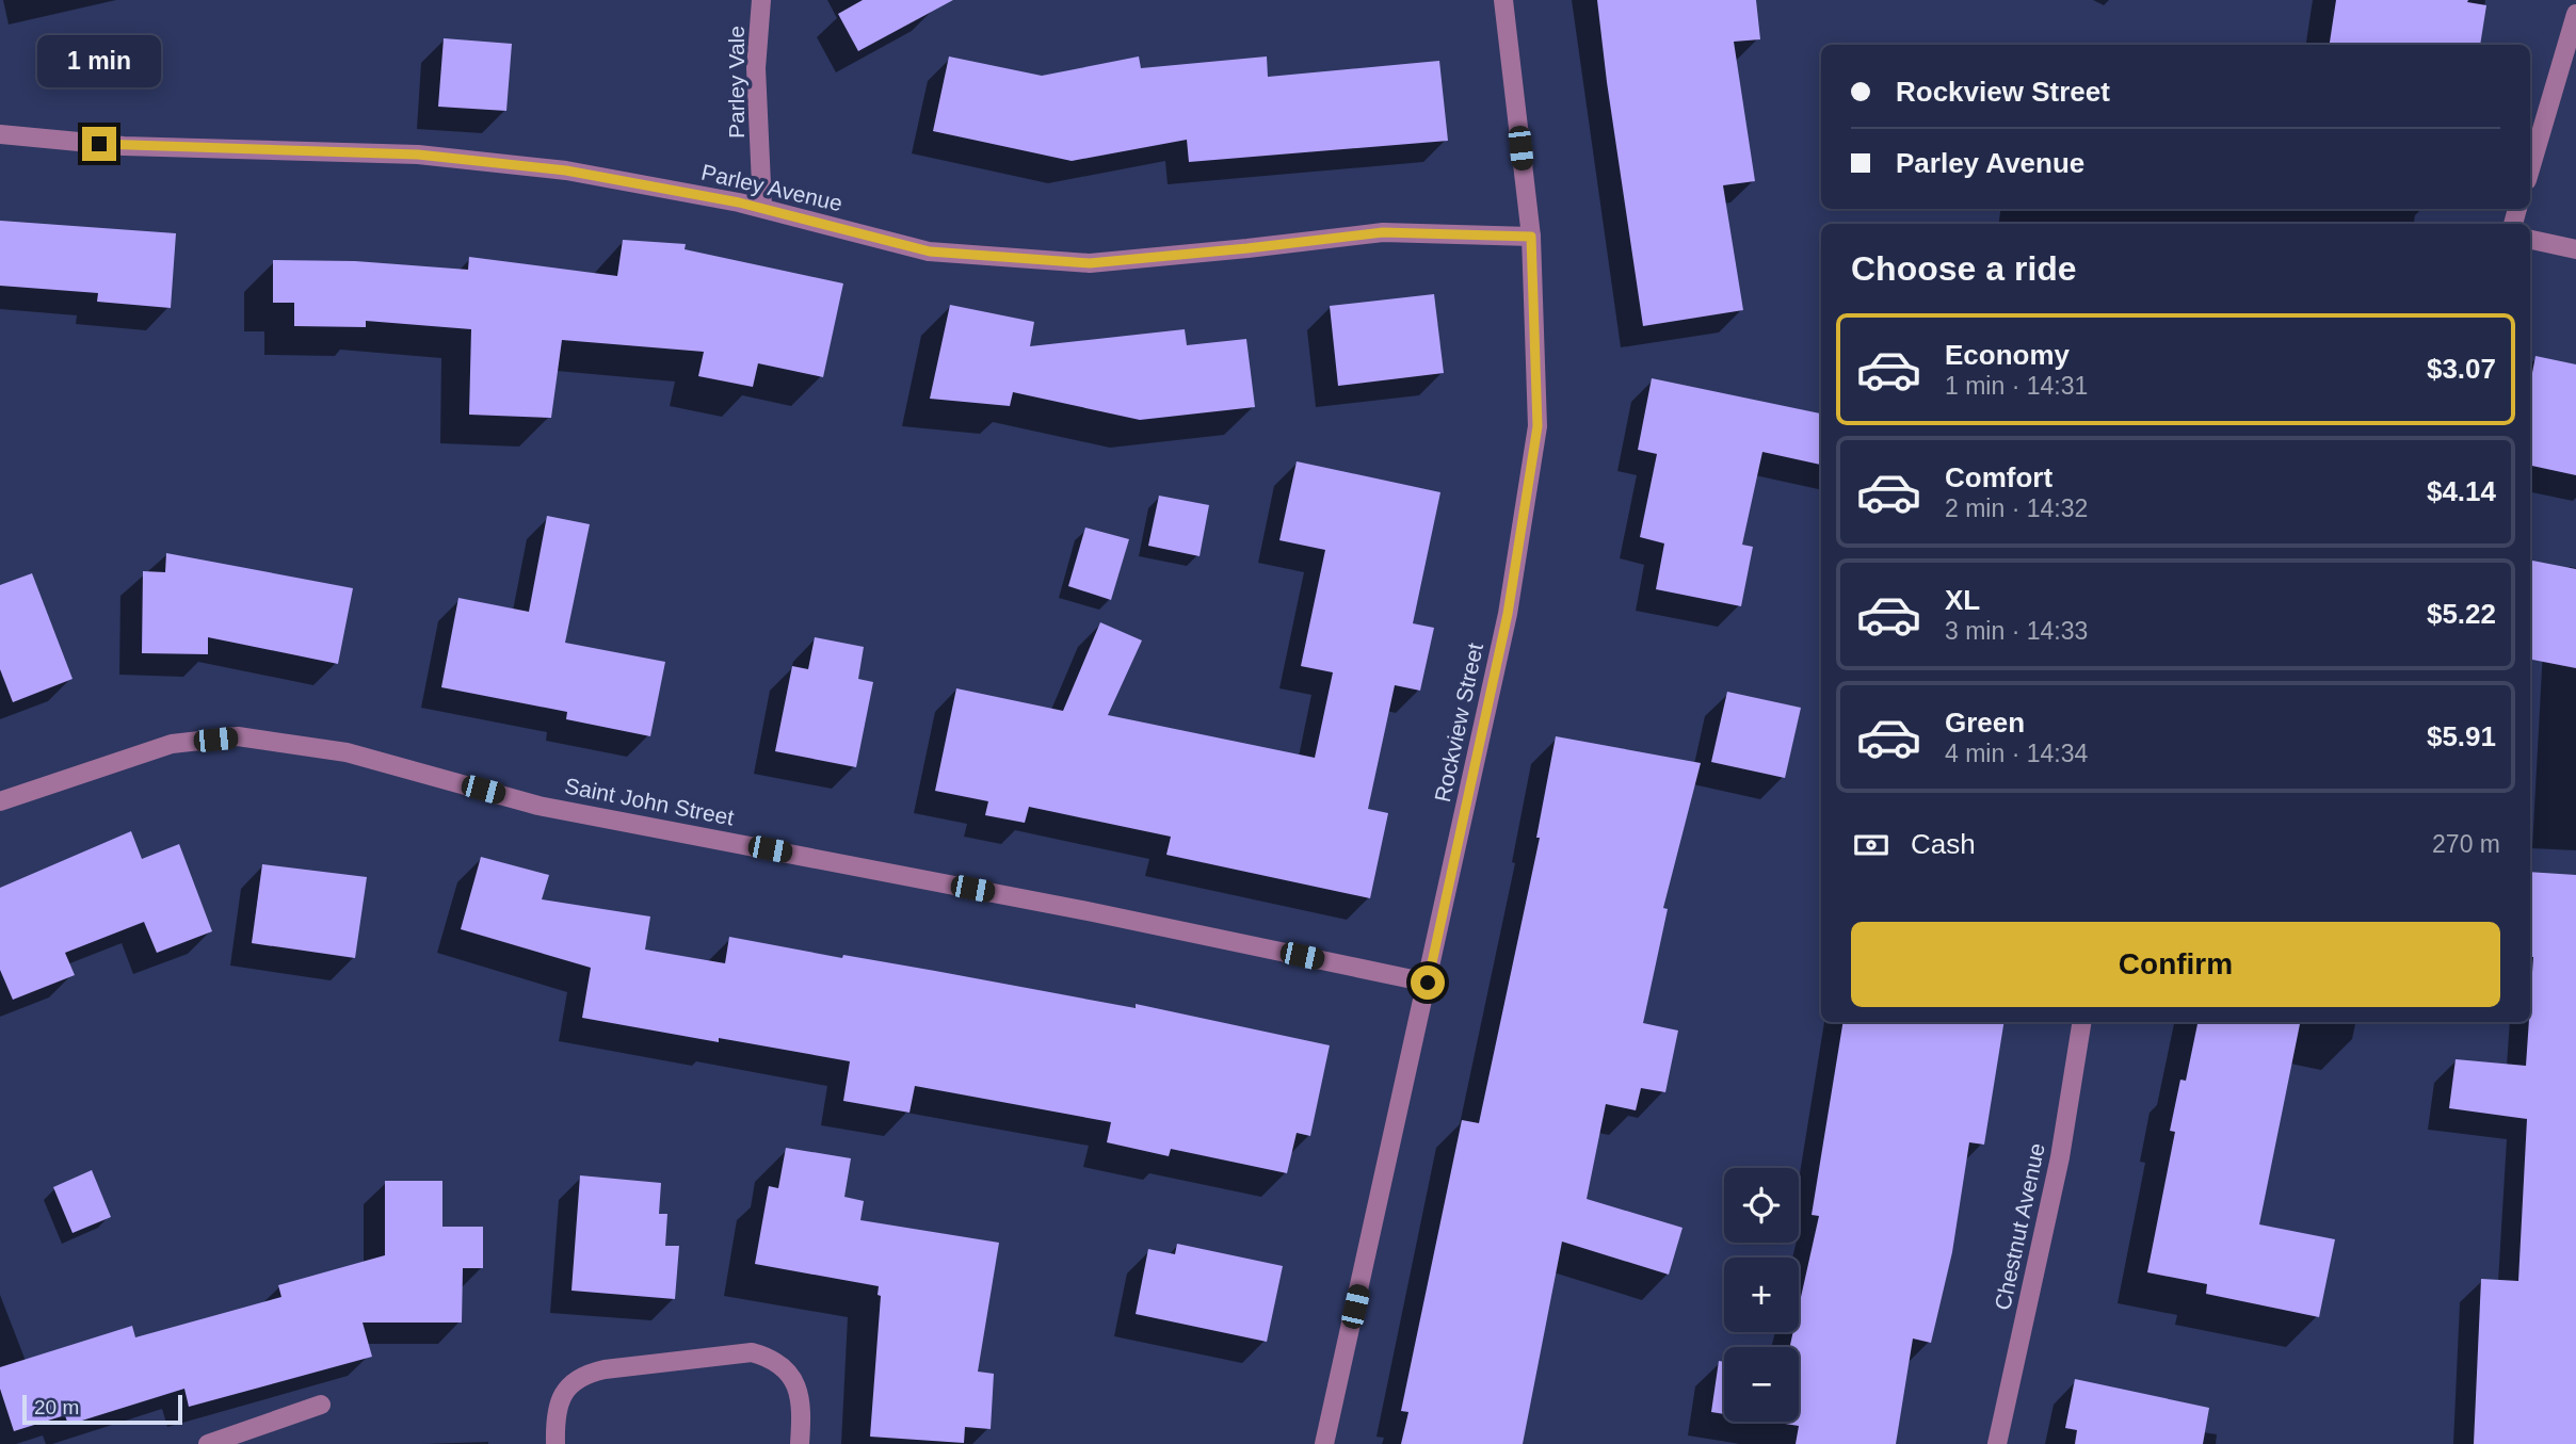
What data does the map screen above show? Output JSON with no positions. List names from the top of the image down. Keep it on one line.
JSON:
{"streets":{"street":["Parley Vale","Parley Avenue","Rockview Street","Saint John Street","Chestnut Avenue"]},"crossings":[["Parley Vale","Parley Avenue"],["Parley Avenue","Rockview Street"],["Rockview Street","Saint John Street"]],"scale_bar":"20 m","page":{"bubble":"1 min","banner":["Rockview Street","Parley Avenue"],"heading":"Choose a ride","list":[{"name":"Economy","note":"1 min · 14:31","value":"$3.07"},{"name":"Comfort","note":"2 min · 14:32","value":"$4.14"},{"name":"XL","note":"3 min · 14:33","value":"$5.22"},{"name":"Green","note":"4 min · 14:34","value":"$5.91"}],"pay":["Cash","270 m"],"buttons":"Confirm","map_buttons":["+","−"],"scale":"20 m"}}
